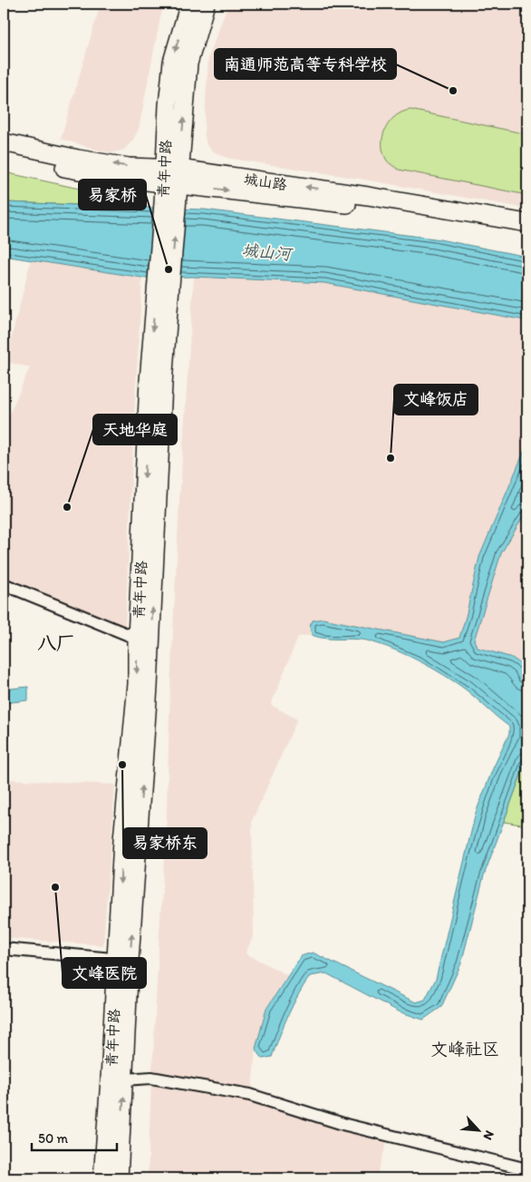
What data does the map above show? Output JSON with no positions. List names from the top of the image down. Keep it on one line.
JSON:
{"streets":{"main road":["青年中路","城山路"]},"crossings":[["青年中路","城山路"]],"districts":["八厂","文峰社区"],"water":["城山河"],"places":["南通师范高等专科学校","易家桥","文峰饭店","天地华庭","易家桥东","文峰医院"],"scale_bar":"50 m","north":"bottom right"}
